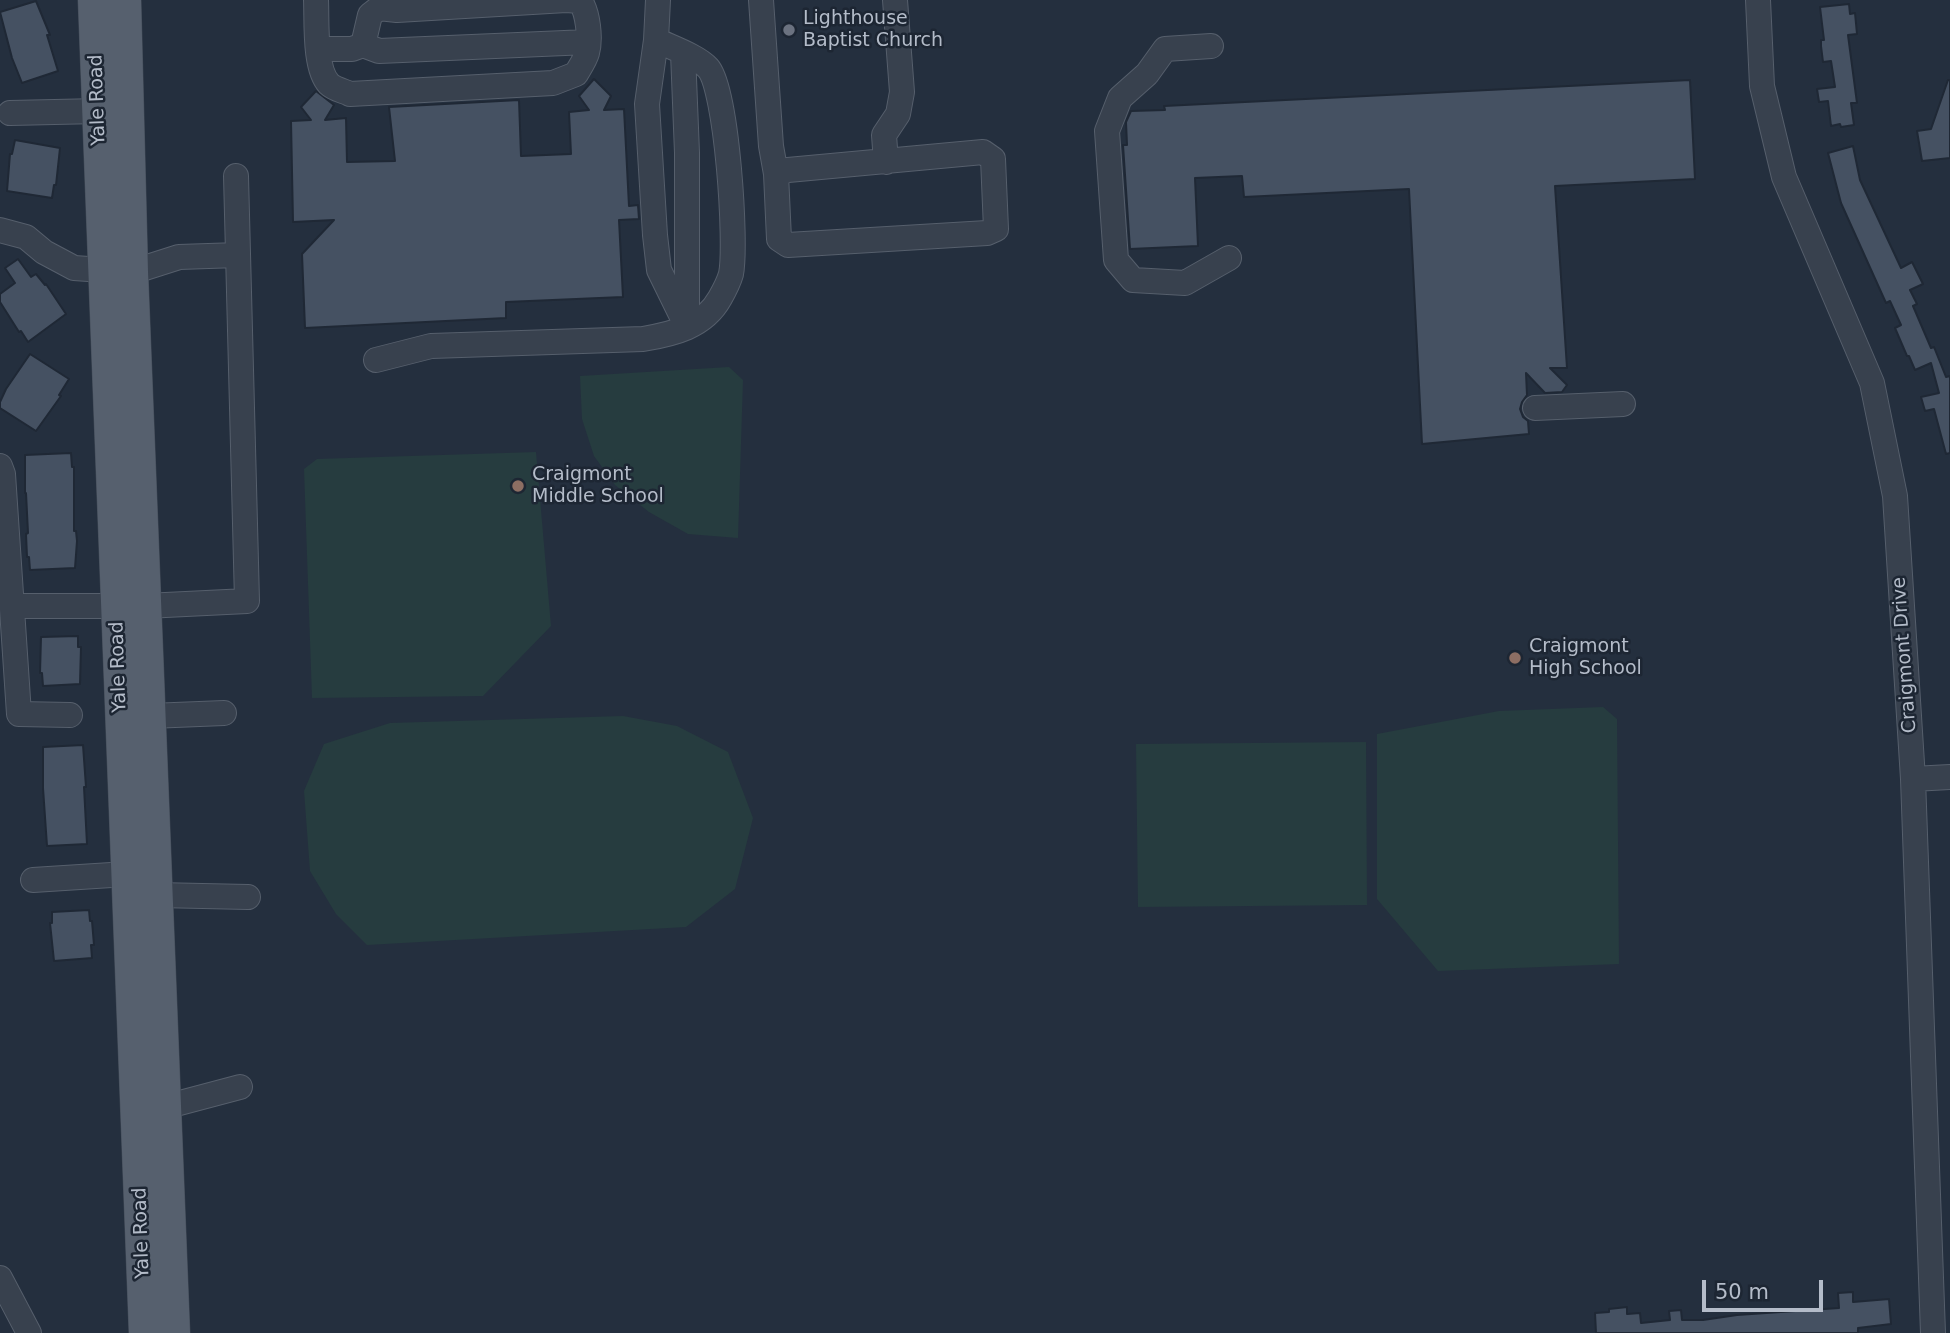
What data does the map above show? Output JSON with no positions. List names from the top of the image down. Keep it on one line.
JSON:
{"streets":{"main road":["Yale Road"],"street":["Craigmont Drive"]},"places":["Lighthouse Baptist Church","Craigmont Middle School","Craigmont High School"],"scale_bar":"50 m"}
